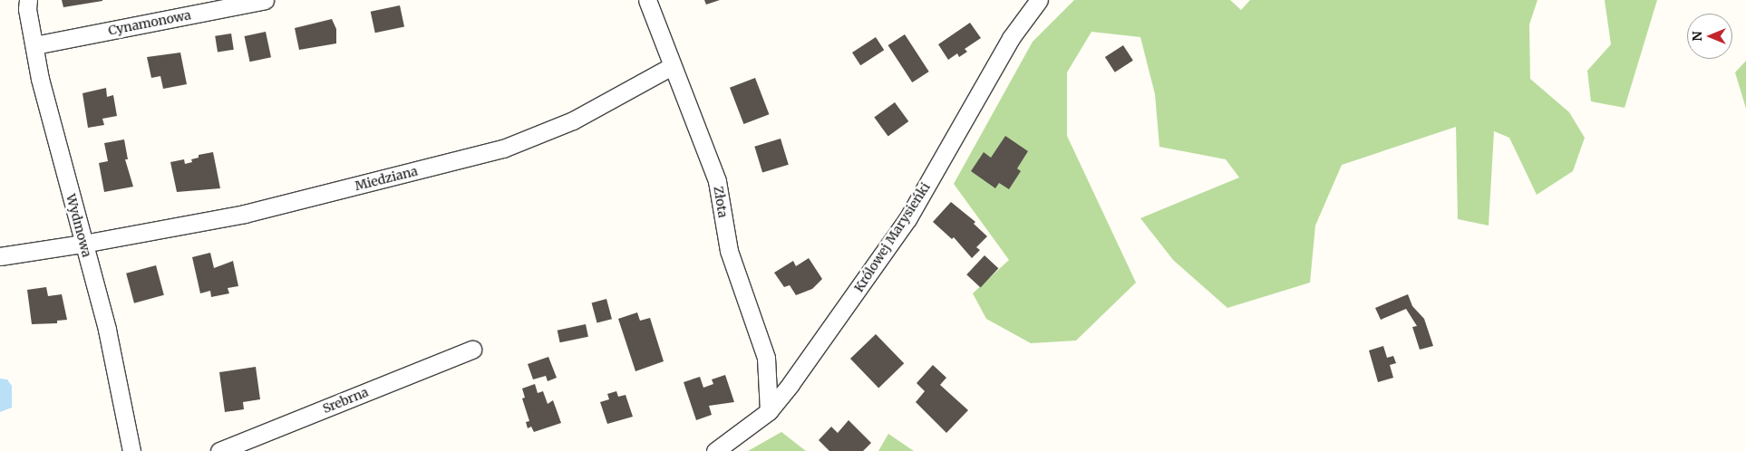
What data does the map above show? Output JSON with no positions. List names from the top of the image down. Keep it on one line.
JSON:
{"streets":{"street":["Cynamonowa","Miedziana","Złota","Wydmowa","Królowej Marysieńki","Srebrna"]},"crossings":[["Cynamonowa","Wydmowa"],["Miedziana","Złota"],["Miedziana","Wydmowa"],["Złota","Królowej Marysieńki"]],"north":"left"}
